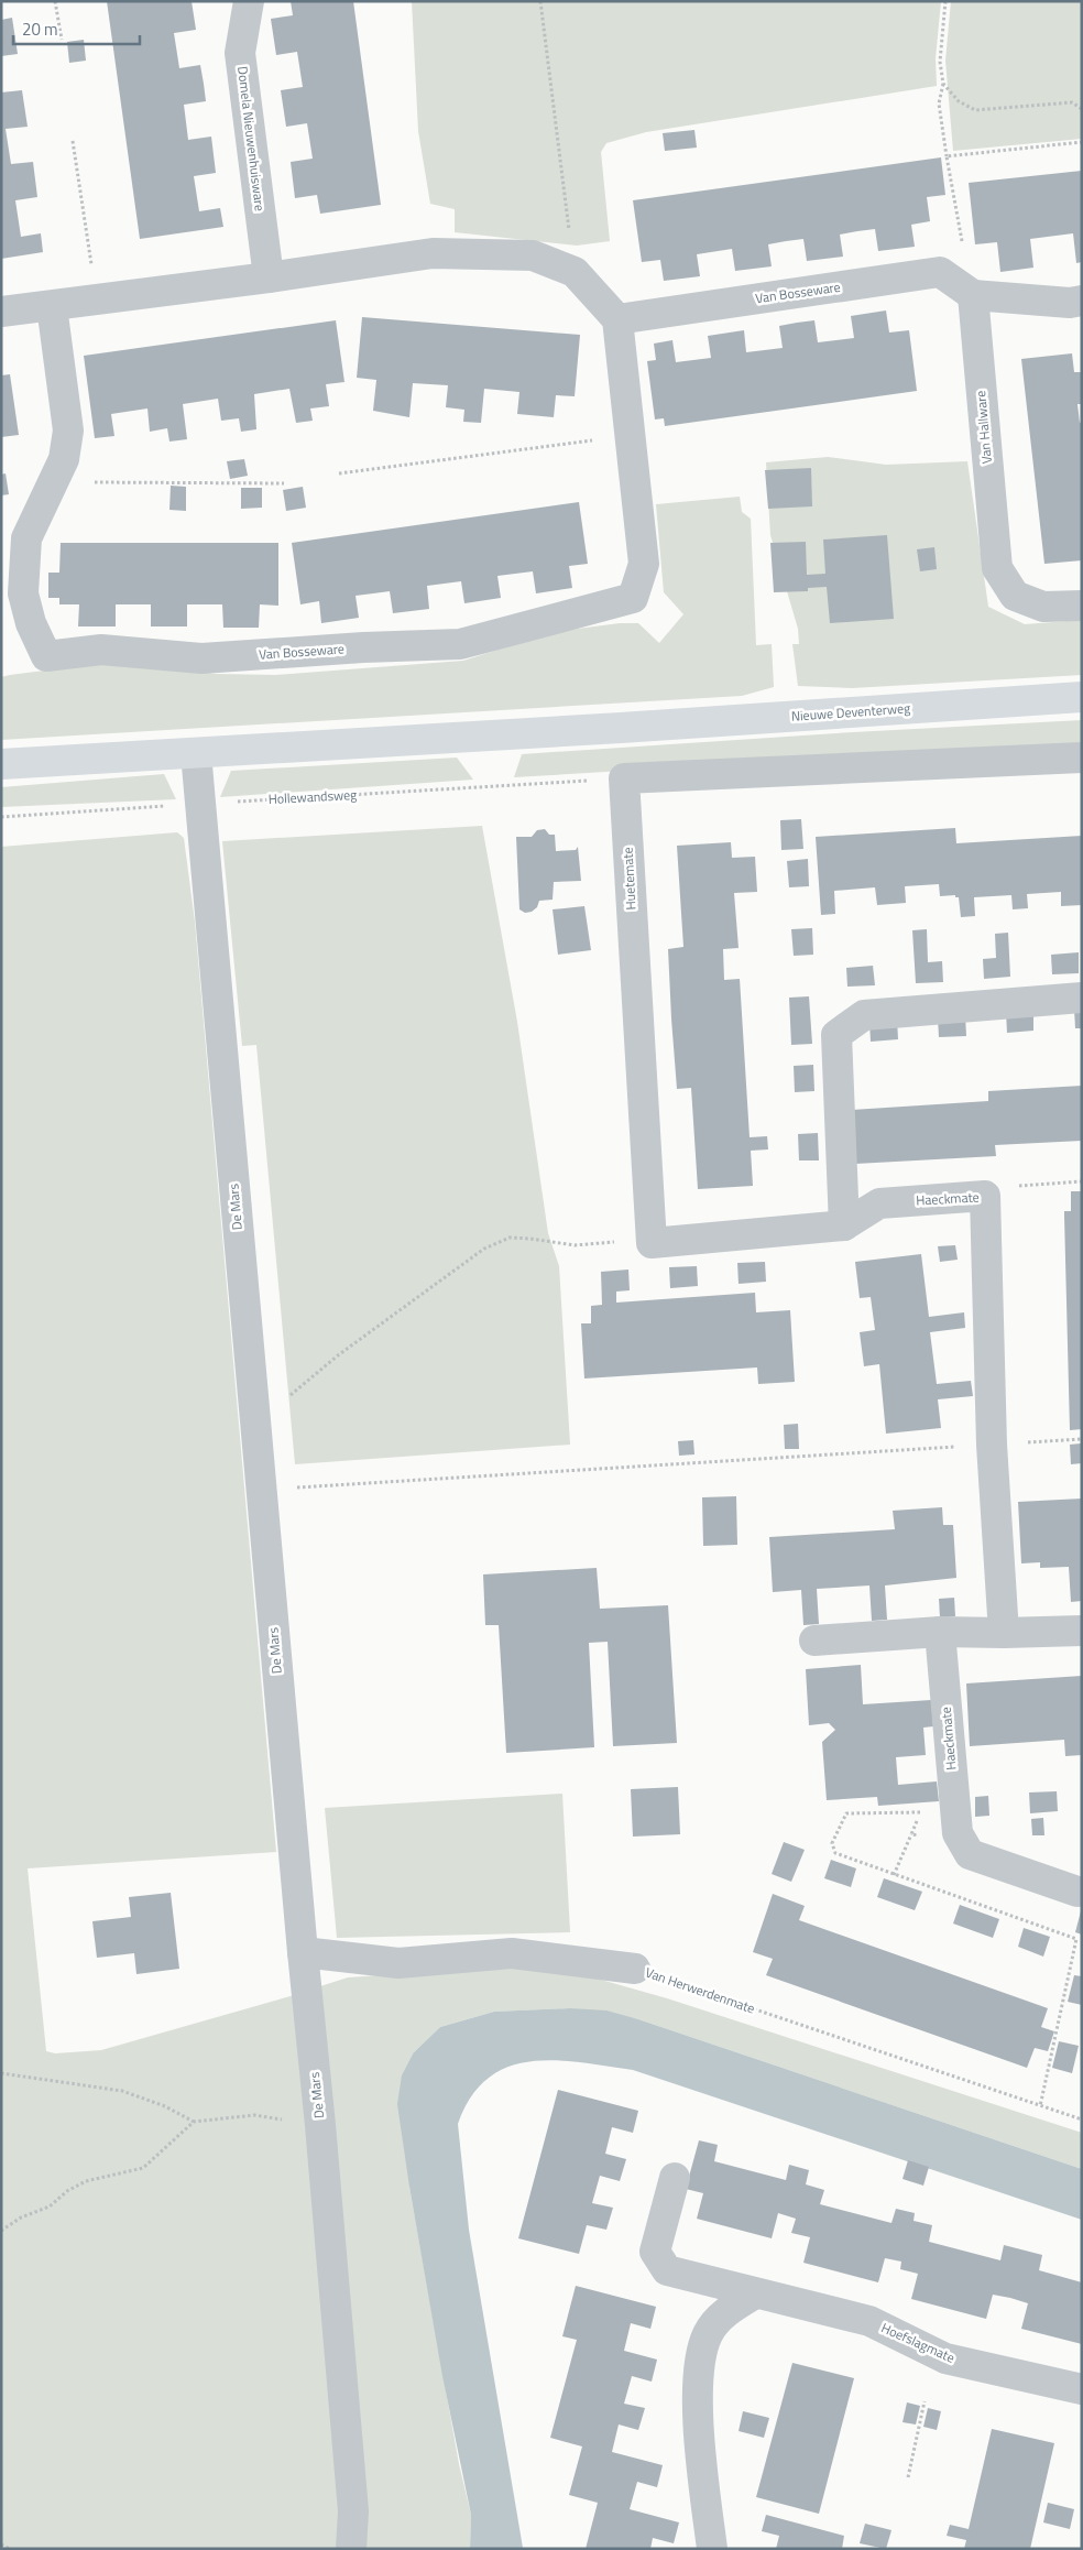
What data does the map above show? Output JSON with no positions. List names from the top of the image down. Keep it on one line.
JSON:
{"streets":{"main road":["Nieuwe Deventerweg"],"street":["Domela Nieuwenhuisware","Van Bosseware","Van Hallware","Huetemate","Haeckmate","De Mars","Van Herwerdenmate","Hoefslagmate"],"path":["Hollewandsweg"]},"crossings":[["Van Bosseware","Van Hallware"],["Nieuwe Deventerweg","De Mars"],["Hollewandsweg","Huetemate"],["Hollewandsweg","De Mars"],["De Mars","Van Herwerdenmate"]],"scale_bar":"20 m"}
